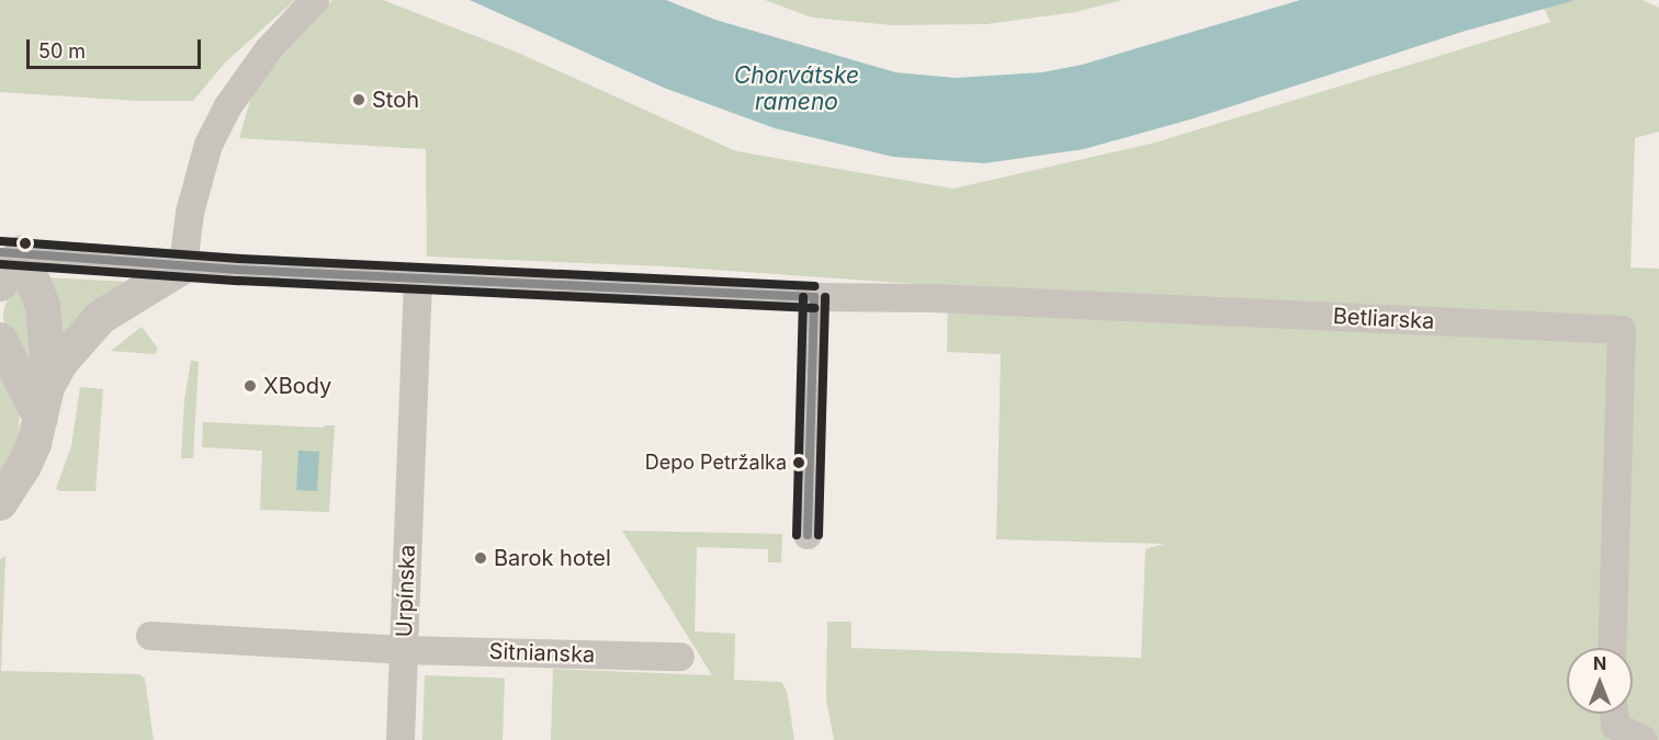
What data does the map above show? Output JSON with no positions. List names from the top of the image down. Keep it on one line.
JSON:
{"streets":{"street":["Betliarska","Urpínska","Sitnianska"]},"crossings":[["Betliarska","Urpínska"],["Urpínska","Sitnianska"]],"water":["Chorvátske rameno"],"places":["Stoh","XBody","Depo Petržalka","Barok hotel"],"scale_bar":"50 m","north":"top"}
